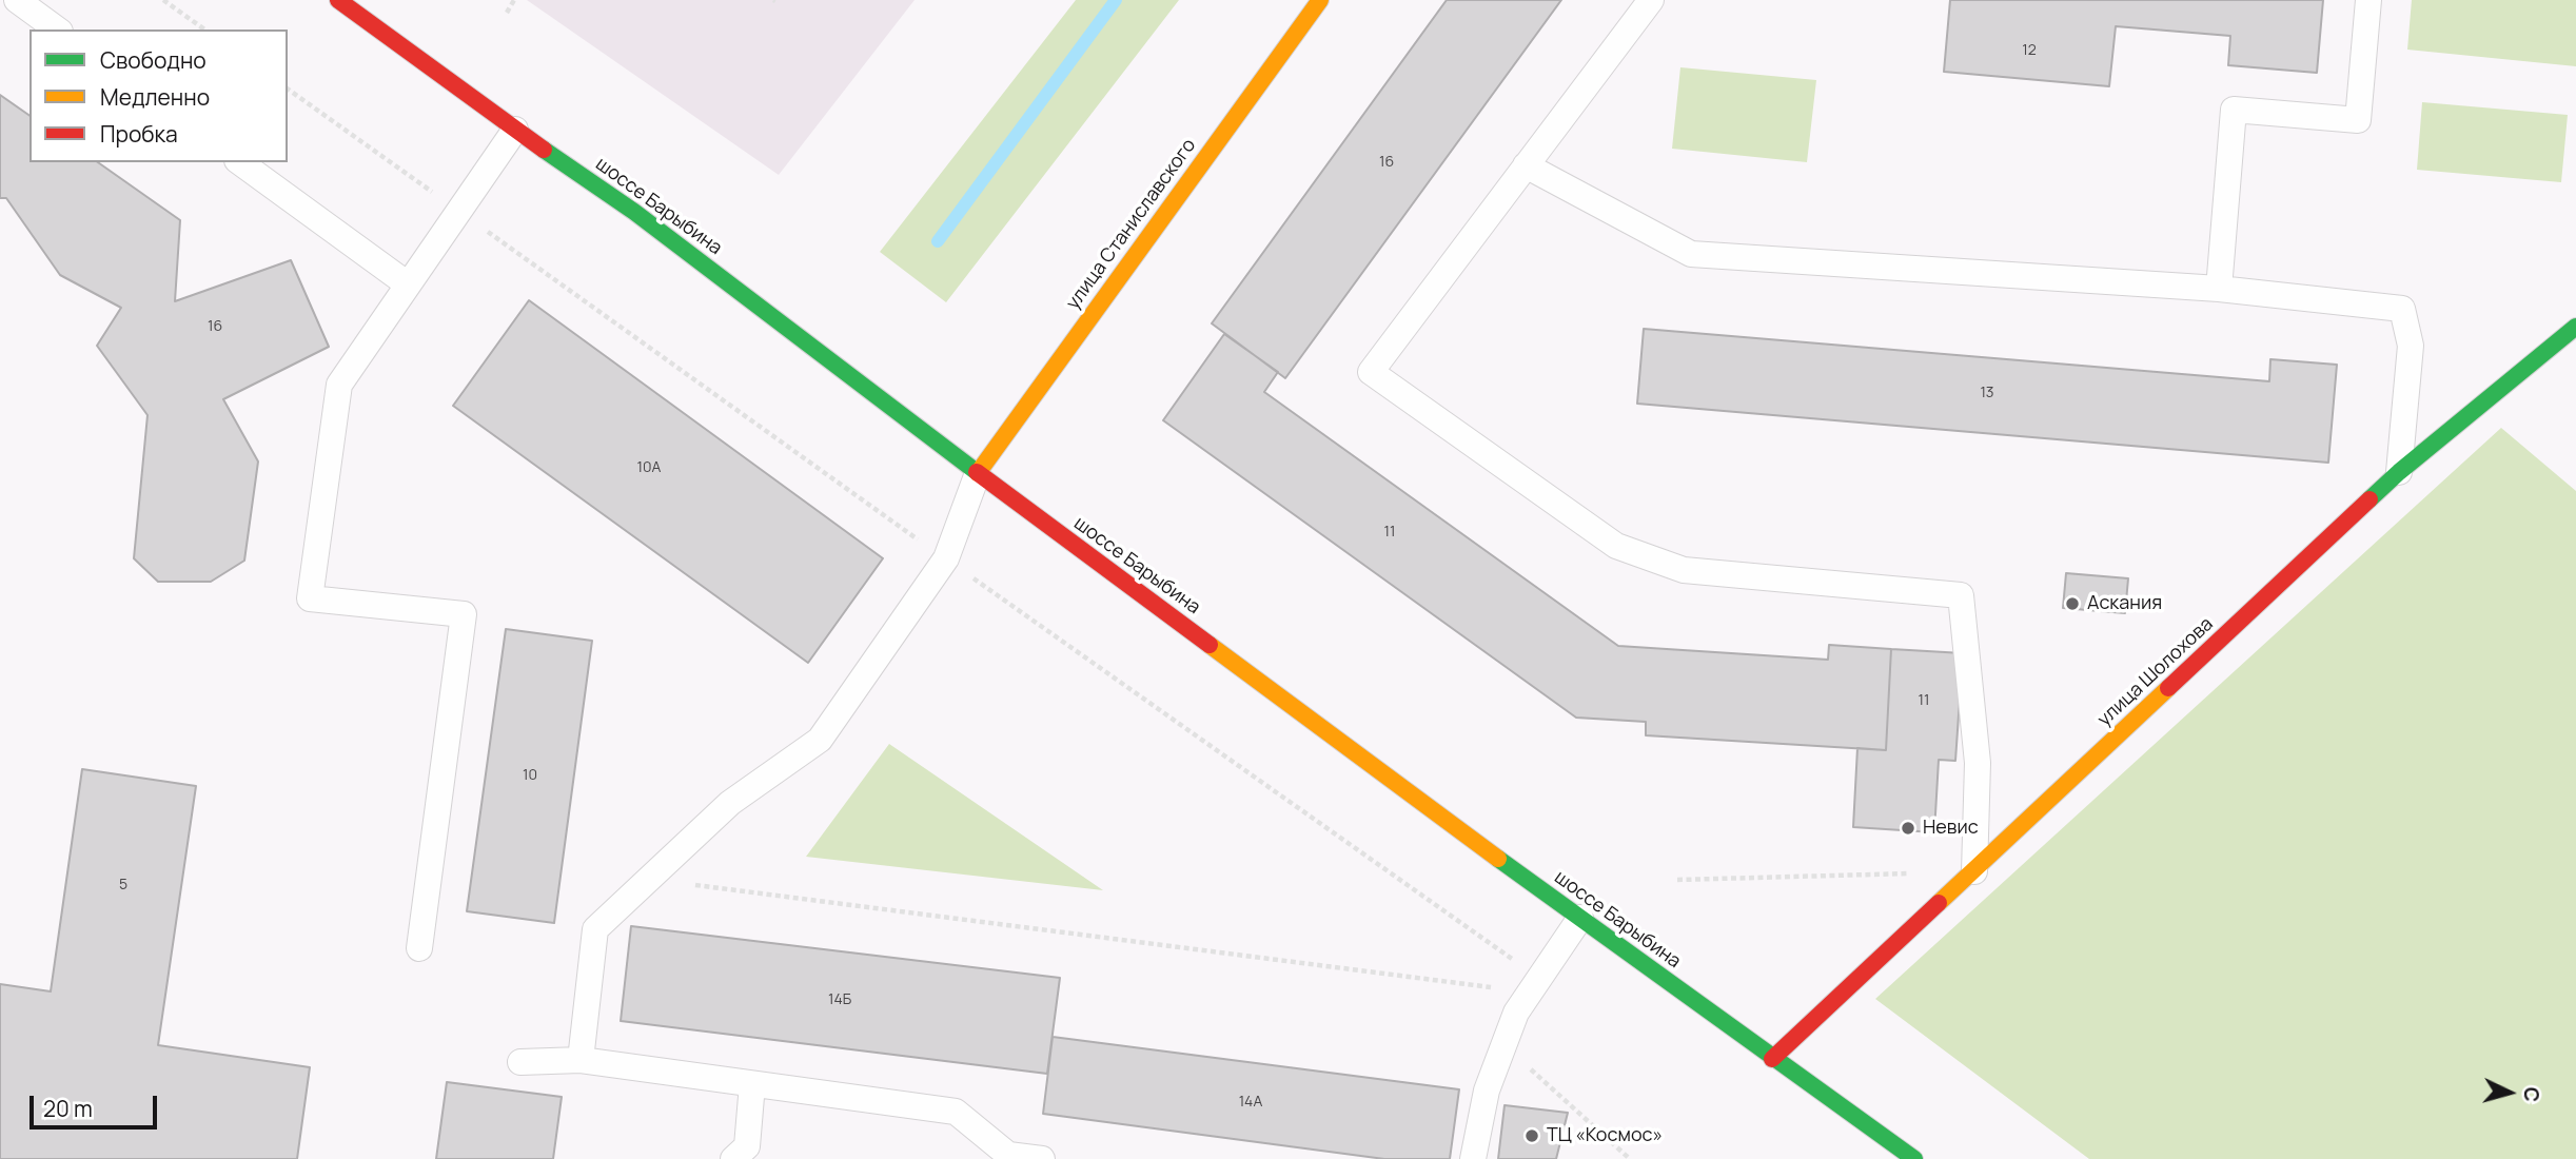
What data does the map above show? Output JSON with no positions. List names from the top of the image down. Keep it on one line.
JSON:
{"streets":{"main road":["шоссе Барыбина","улица Станиславского","улица Шолохова"]},"crossings":[["шоссе Барыбина","улица Станиславского"],["шоссе Барыбина","улица Шолохова"]],"places":["Аскания","Невис","ТЦ «Космос»"],"house_numbers":["12","16","16","13","10А","11","11","10","5","14Б","14А"],"legend":["Свободно","Медленно","Пробка"],"scale_bar":"20 m","north":"right"}
